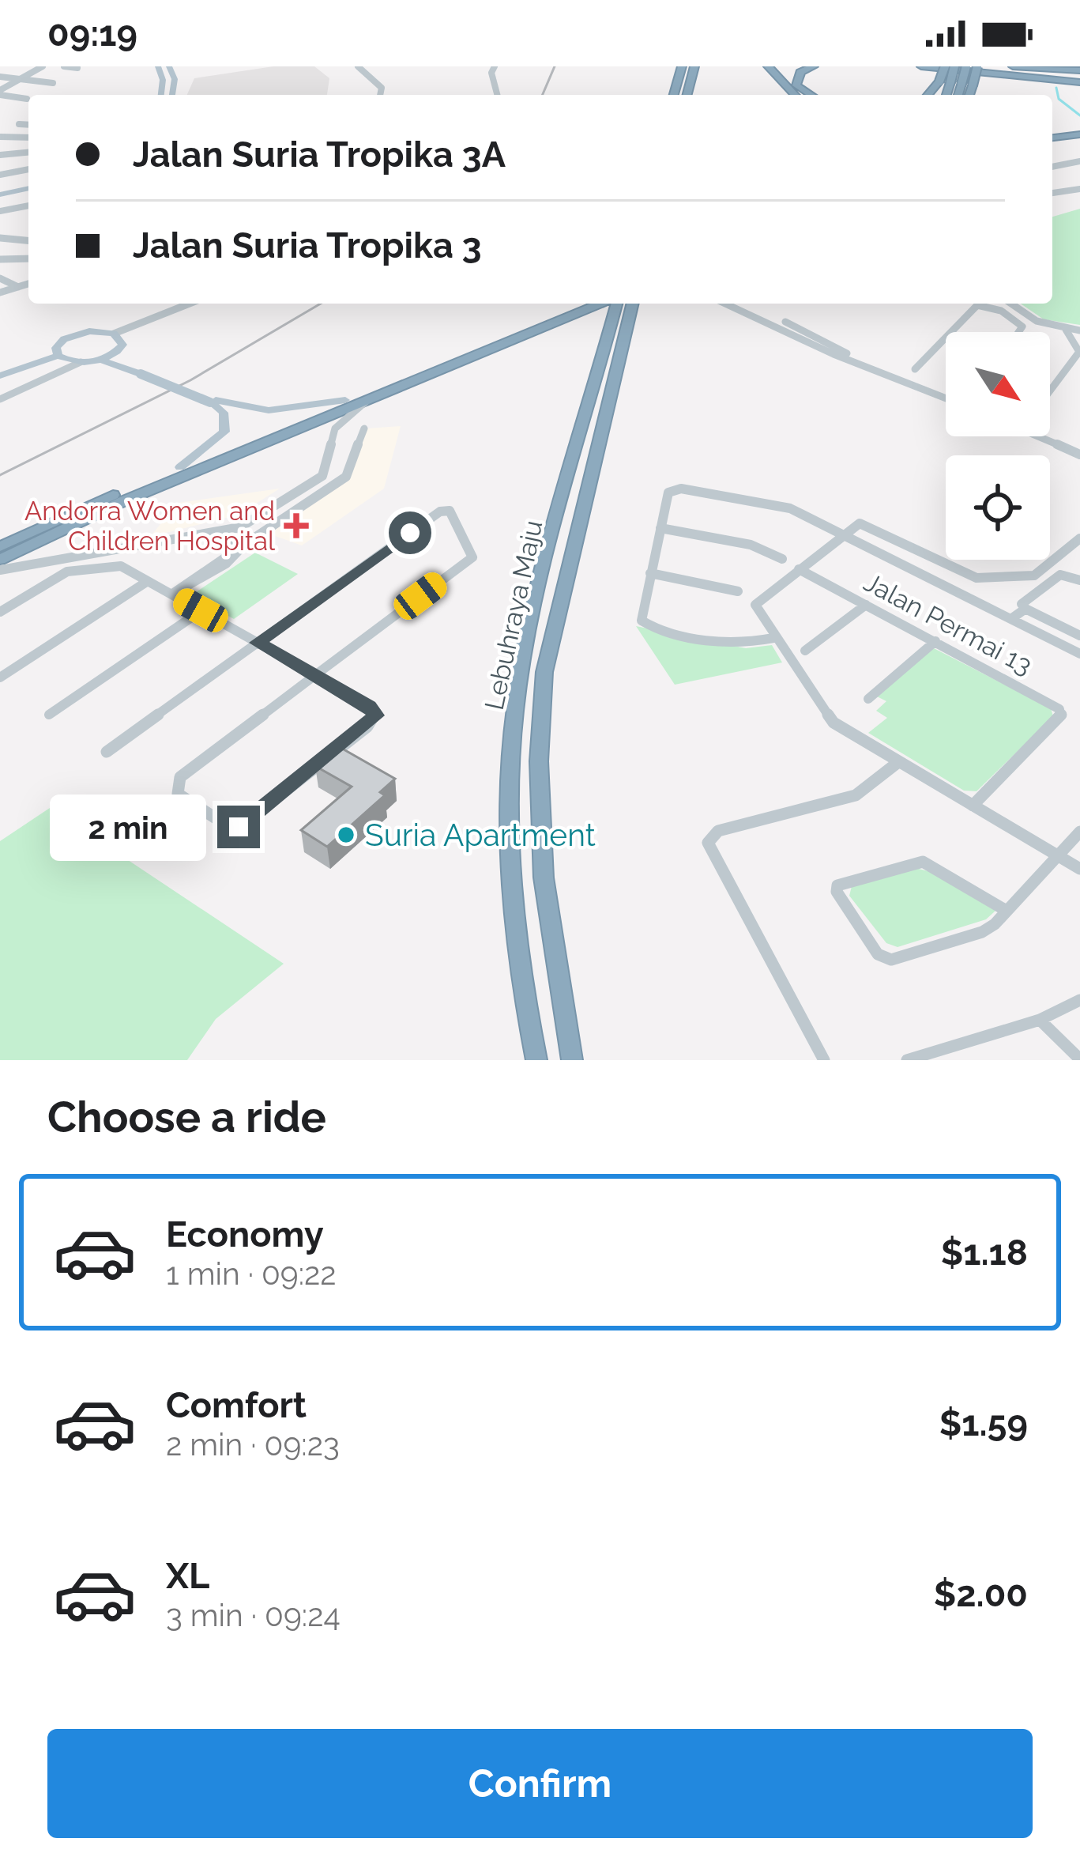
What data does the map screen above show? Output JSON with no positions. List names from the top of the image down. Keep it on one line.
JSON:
{"streets":{"highway":["Lebuhraya Maju"],"street":["Jalan Permai 13"]},"places":{"health":["Andorra Women and Children Hospital"],"other":["Suria Apartment"]},"north":"bottom right","page":{"status":"09:19","banner":["Jalan Suria Tropika 3A","Jalan Suria Tropika 3"],"bubble":"2 min","heading":"Choose a ride","list":[{"name":"Economy","note":"1 min · 09:22","value":"$1.18"},{"name":"Comfort","note":"2 min · 09:23","value":"$1.59"},{"name":"XL","note":"3 min · 09:24","value":"$2.00"}],"buttons":"Confirm"}}
